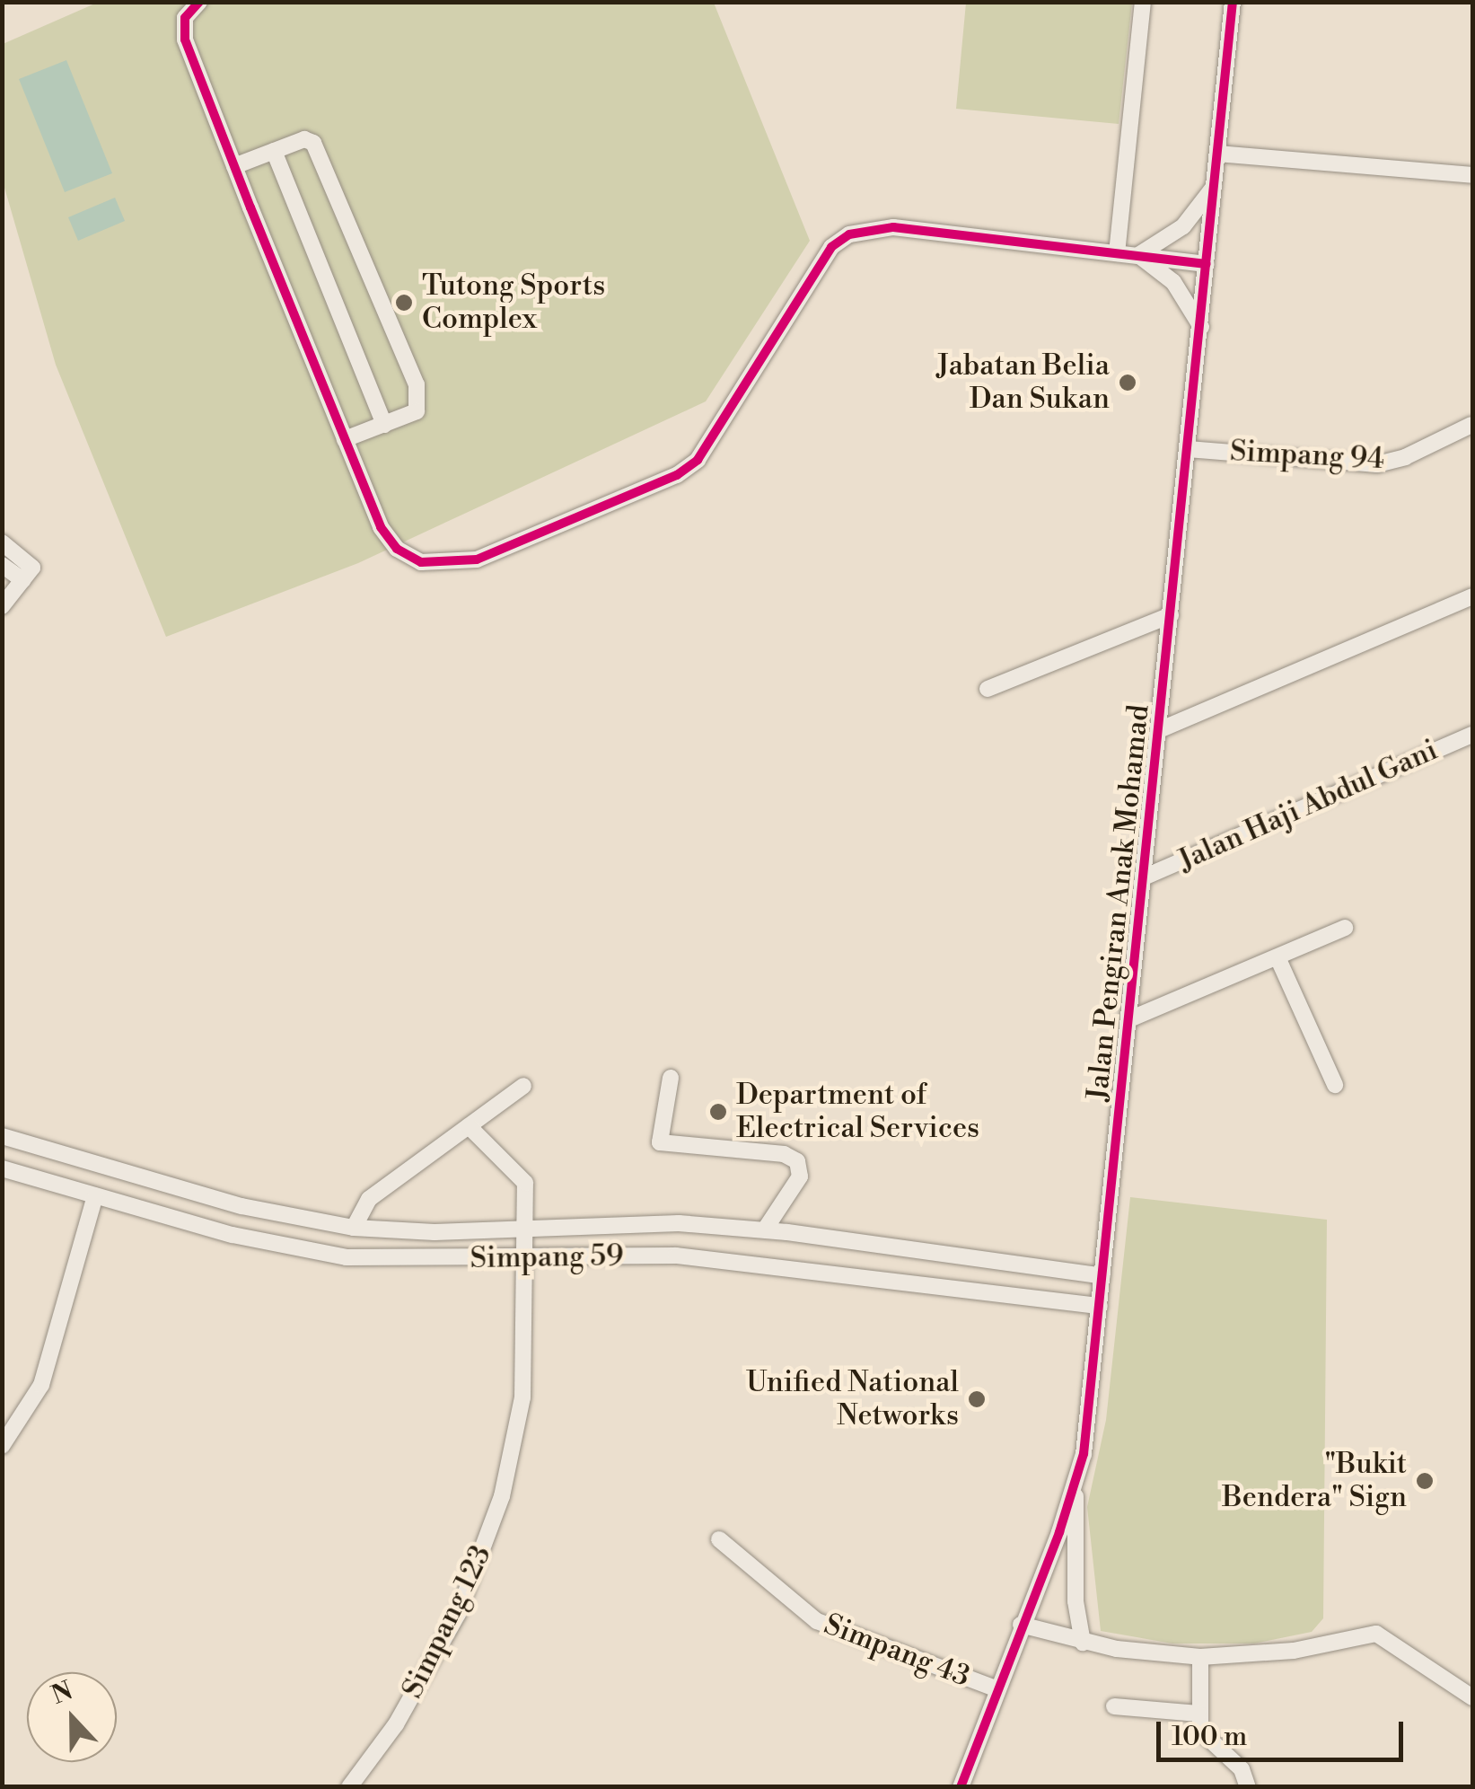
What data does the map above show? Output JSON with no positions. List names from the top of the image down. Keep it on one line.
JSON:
{"streets":{"street":["Simpang 94","Jalan Haji Abdul Gani","Jalan Pengiran Anak Mohamad","Simpang 59","Simpang 123","Simpang 43"]},"crossings":[["Simpang 94","Jalan Pengiran Anak Mohamad"],["Jalan Haji Abdul Gani","Jalan Pengiran Anak Mohamad"],["Jalan Pengiran Anak Mohamad","Simpang 59"],["Jalan Pengiran Anak Mohamad","Simpang 43"],["Simpang 59","Simpang 123"]],"places":["Tutong Sports Complex","Jabatan Belia Dan Sukan","Department of Electrical Services","Unified National Networks","\"Bukit Bendera\" Sign"],"scale_bar":"100 m","north":"top"}
